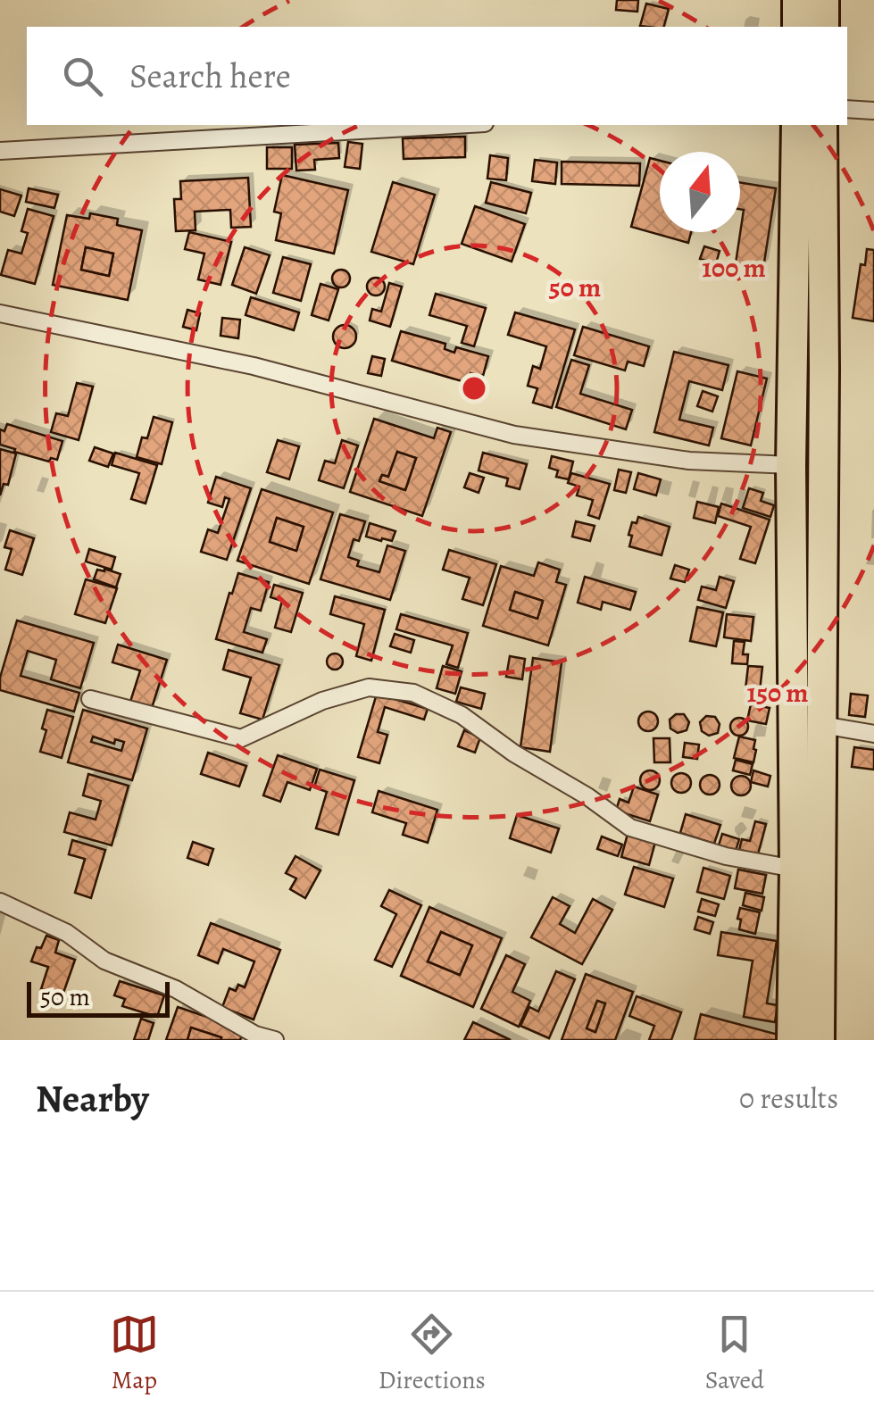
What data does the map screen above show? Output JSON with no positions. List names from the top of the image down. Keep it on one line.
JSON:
{"scale_bar":"50 m","north":"top","page":{"search":"Search here","scale":"50 m","heading":["Nearby","0 results"],"nav":["Map","Directions","Saved"]},"rings":["100 m","50 m","150 m"]}
